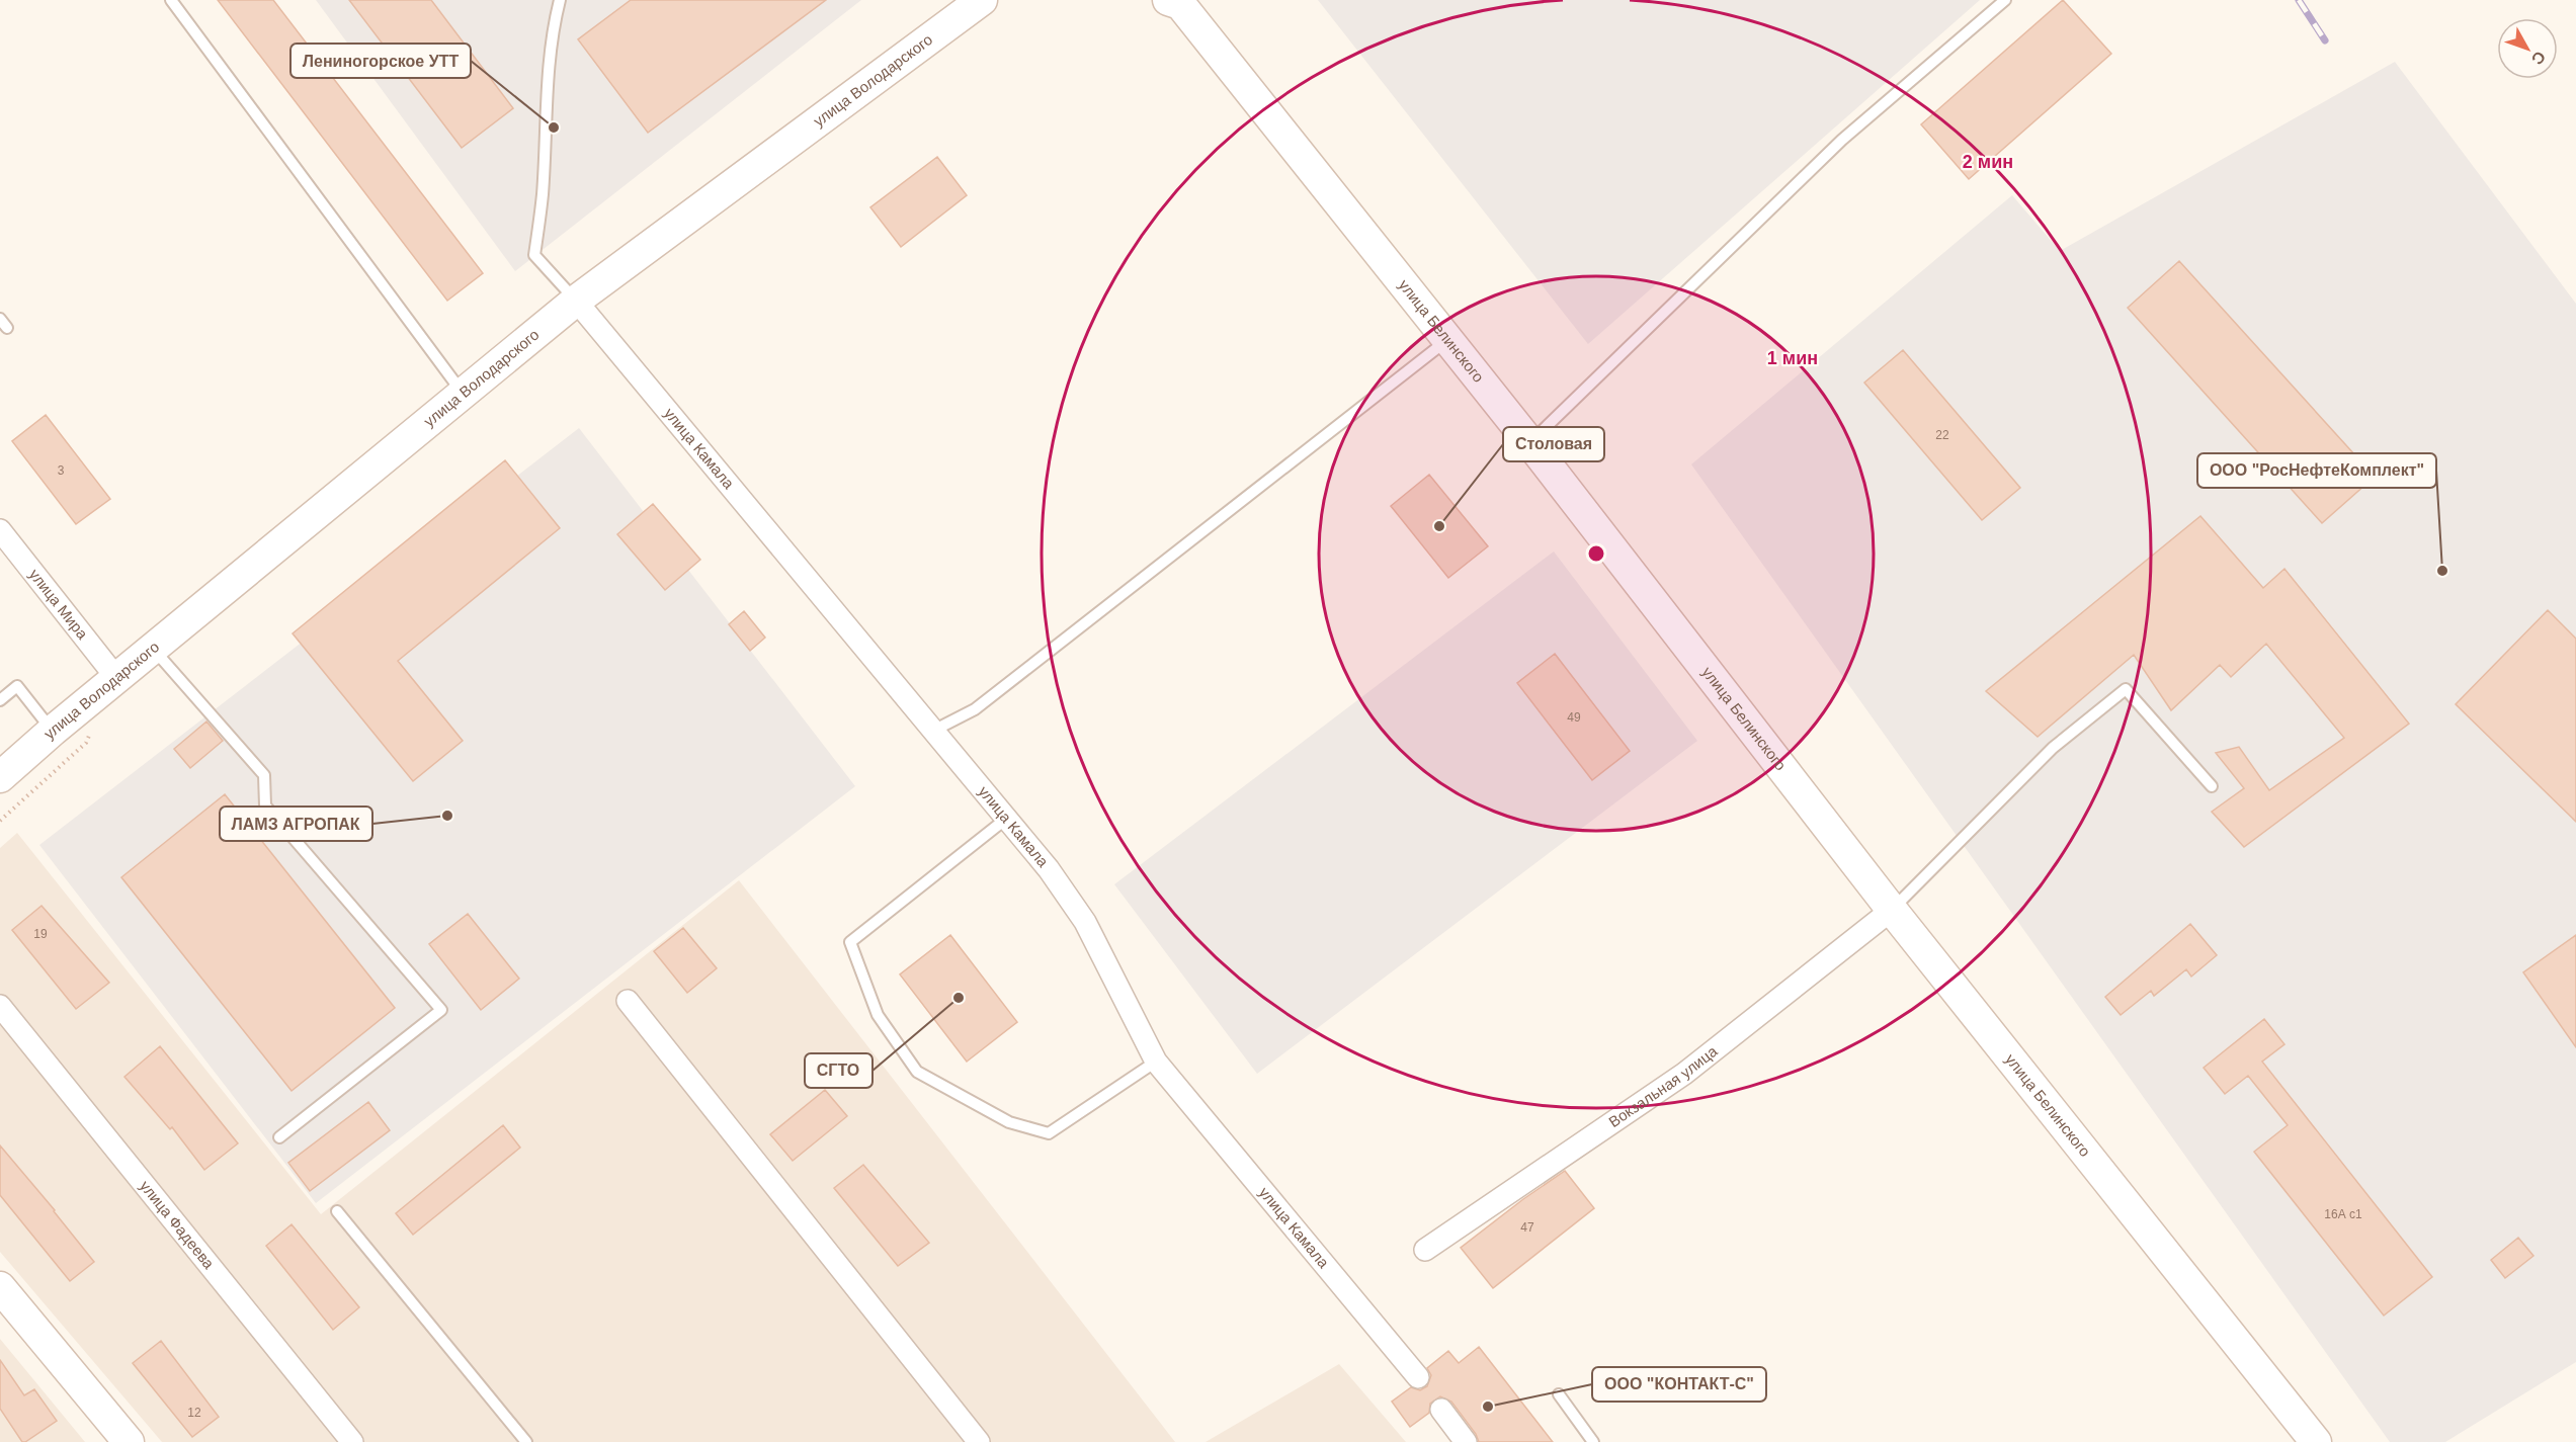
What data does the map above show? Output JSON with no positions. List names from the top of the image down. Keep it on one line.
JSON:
{"streets":{"street":["улица Володарского","улица Белинского","улица Камала","улица Мира","Вокзальная улица","улица Фадеева"]},"crossings":[["улица Володарского","улица Камала"],["улица Володарского","улица Мира"],["улица Белинского","Вокзальная улица"]],"places":["Лениногорское УТТ","Столовая","ООО \"РосНефтеКомплект\"","ЛАМЗ АГРОПАК","СГТО","ООО \"КОНТАКТ-С\""],"house_numbers":["22","3","49","19","16А с1","47","12"],"north":"bottom right","rings":["2 мин","1 мин"]}
